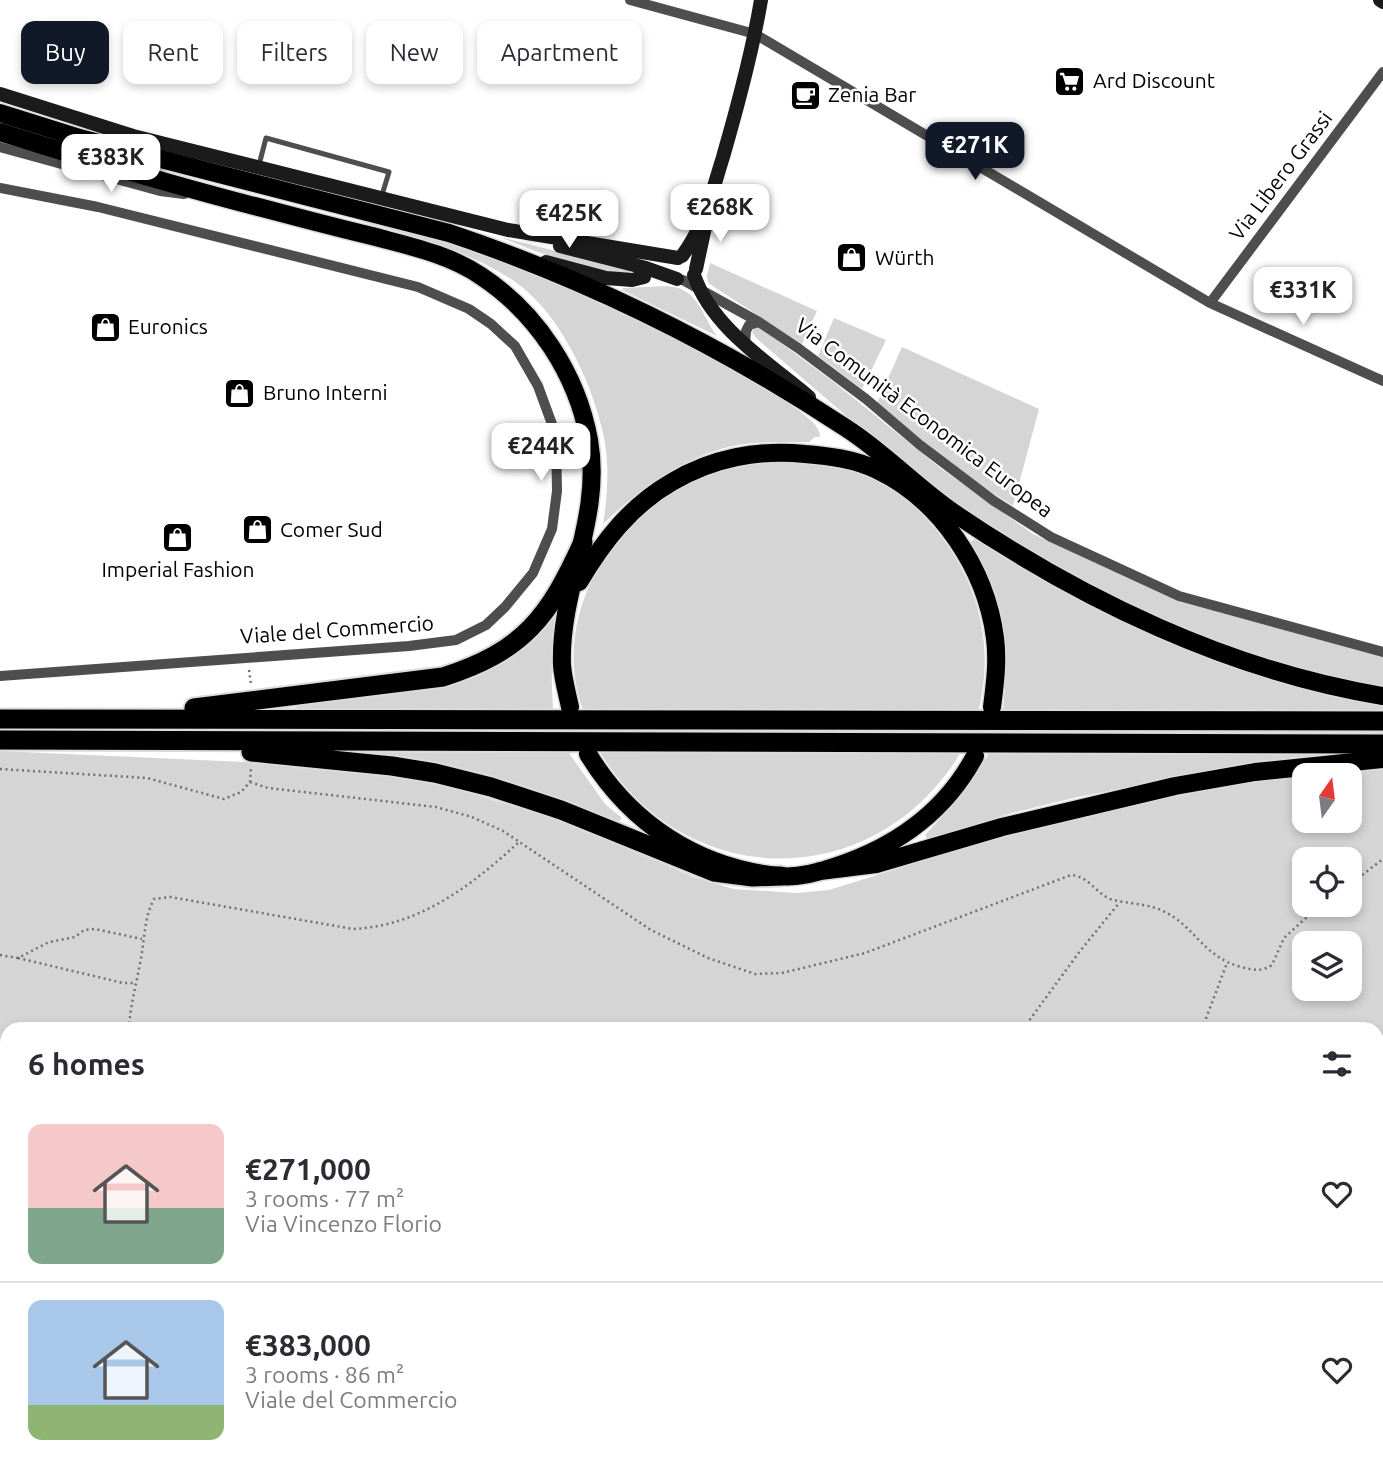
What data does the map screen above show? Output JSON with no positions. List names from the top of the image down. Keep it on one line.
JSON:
{"streets":{"street":["Via Libero Grassi","Via Comunità Economica Europea","Viale del Commercio"]},"places":{"supermarket":["Ard Discount"],"cafe":["Zenia Bar"],"shop":["Würth","Euronics","Bruno Interni","Comer Sud","Imperial Fashion"]},"north":"top","page":{"chip":["Buy","Rent","Filters","New","Apartment"],"price":["€271K","€383K","€268K","€425K","€331K","€244K"],"heading":"6 homes","list":[{"name":"€271,000","note":"3 rooms · 77 m² · Via Vincenzo Florio"},{"name":"€383,000","note":"3 rooms · 86 m² · Viale del Commercio"}]}}
